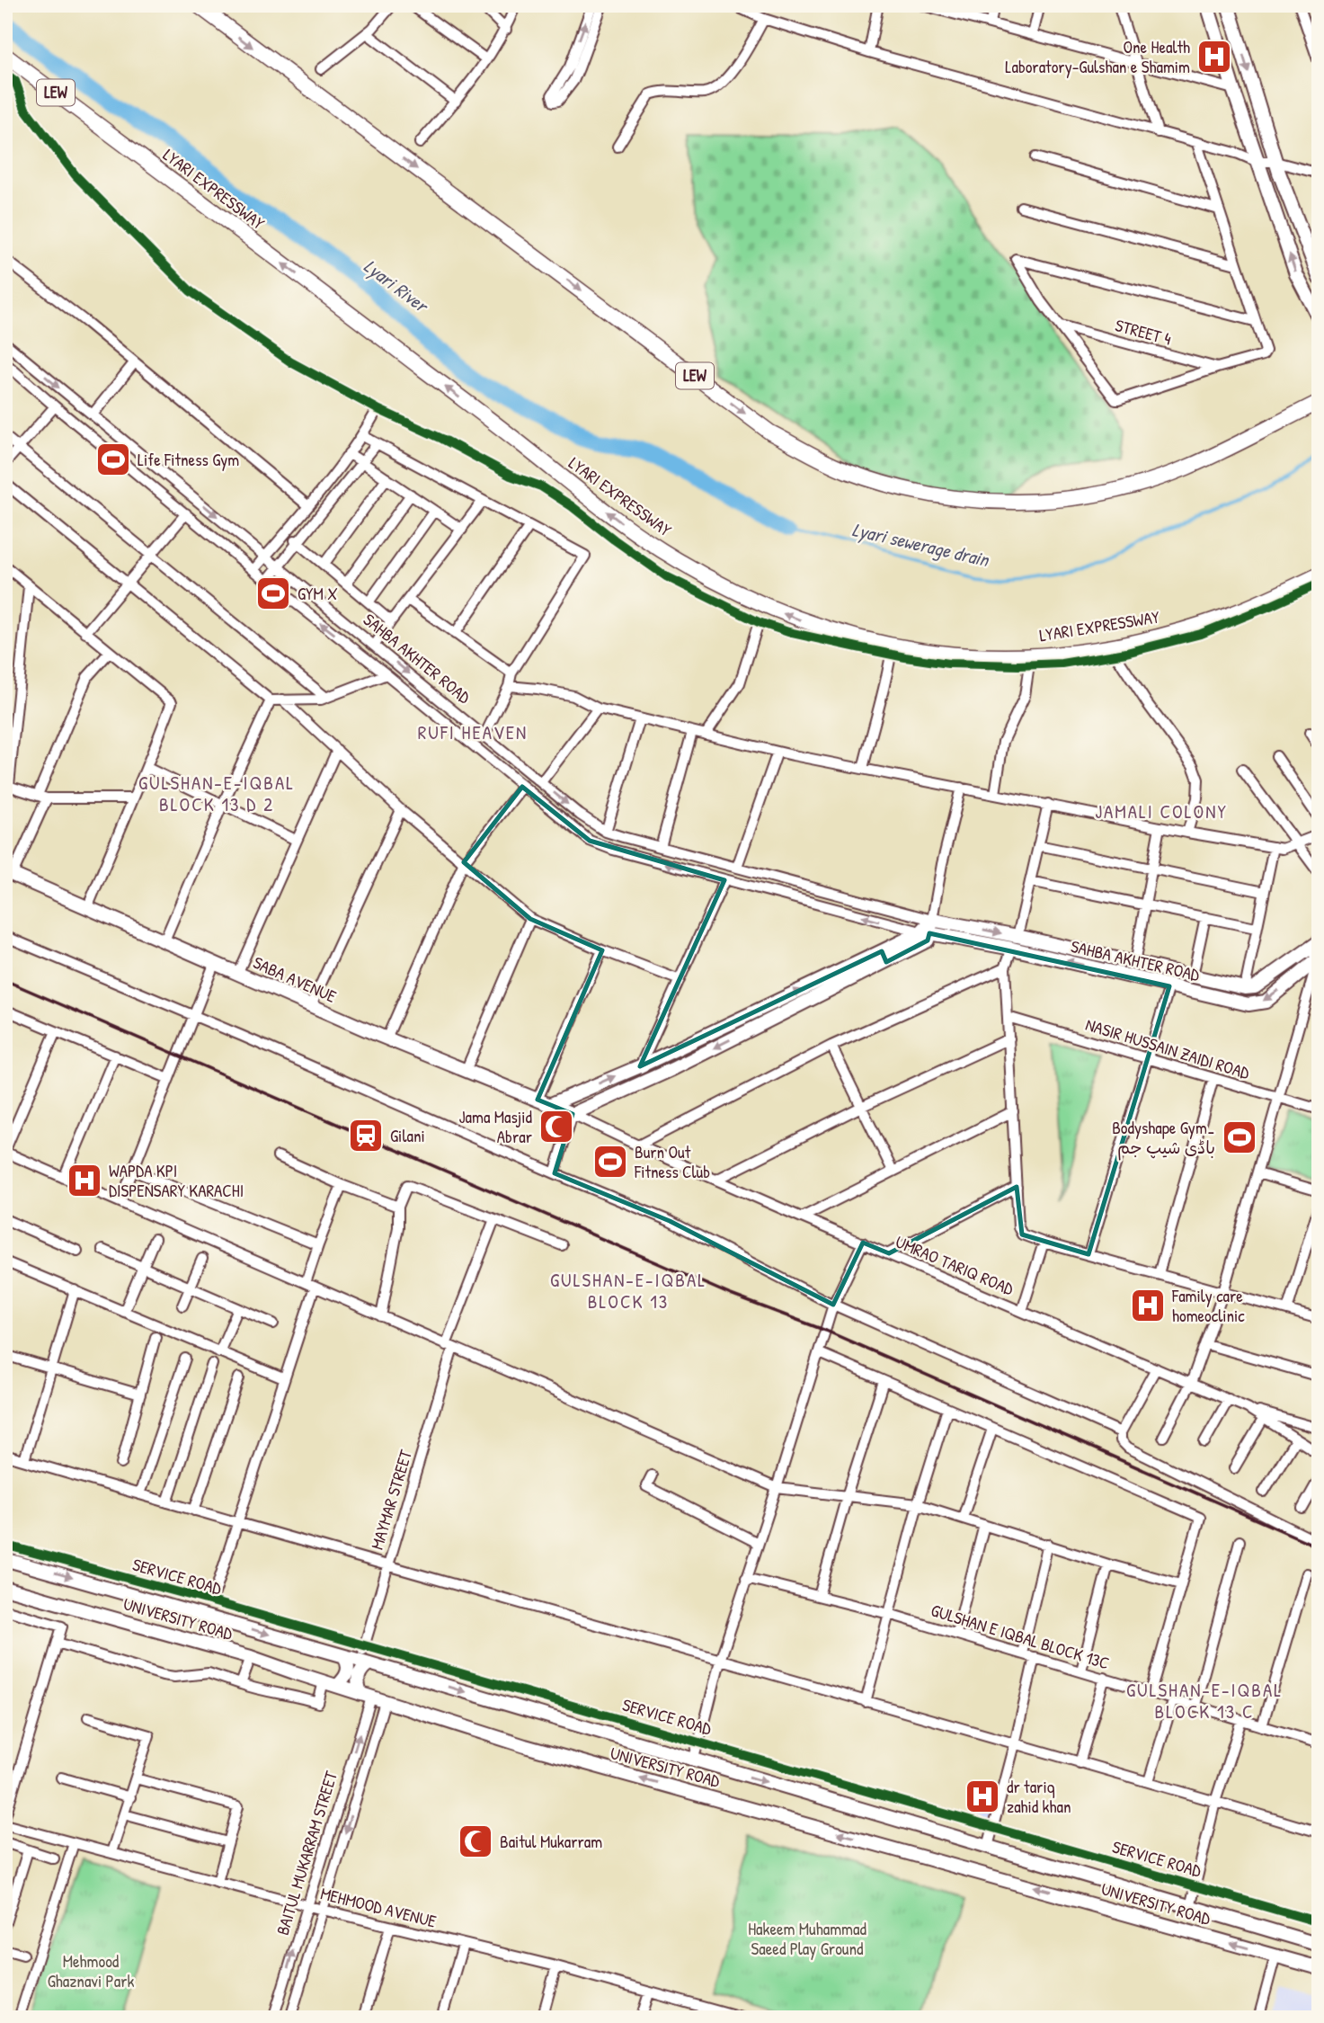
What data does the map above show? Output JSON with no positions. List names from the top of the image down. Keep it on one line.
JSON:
{"streets":{"highway":["LEW","LYARI EXPRESSWAY"],"main road":["SAHBA AKHTER ROAD","SABA AVENUE","UNIVERSITY ROAD"],"street":["STREET 4","NASIR HUSSAIN ZAIDI ROAD","UMRAO TARIQ ROAD","MAYMAR STREET","SERVICE ROAD","GULSHAN E IQBAL BLOCK 13C","BAITUL MUKARRAM STREET","MEHMOOD AVENUE"]},"crossings":[["SABA AVENUE","UMRAO TARIQ ROAD"],["MAYMAR STREET","SERVICE ROAD"],["MAYMAR STREET","UNIVERSITY ROAD"],["UNIVERSITY ROAD","BAITUL MUKARRAM STREET"],["BAITUL MUKARRAM STREET","MEHMOOD AVENUE"]],"one_way":["LYARI EXPRESSWAY"],"districts":["RUFI HEAVEN","GULSHAN-E-IQBAL BLOCK 13 D 2","JAMALI COLONY","GULSHAN-E-IQBAL BLOCK 13","GULSHAN-E-IQBAL BLOCK 13 C"],"water":["Lyari River","Lyari sewerage drain"],"parks":["Hakeem Muhammad Saeed Play Ground","Mehmood Ghaznavi Park"],"places":{"hospital":["One Health Laboratory-Gulshan e Shamim","WAPDA KPI DISPENSARY KARACHI","Family care homeoclinic","dr tariq zahid khan"],"sports":["Life Fitness Gym","GYM X","Bodyshape Gym۔ باڈی شیپ جم","Burn Out Fitness Club"],"mosque":["Jama Masjid Abrar","Baitul Mukarram"],"station":["Gilani"]}}
